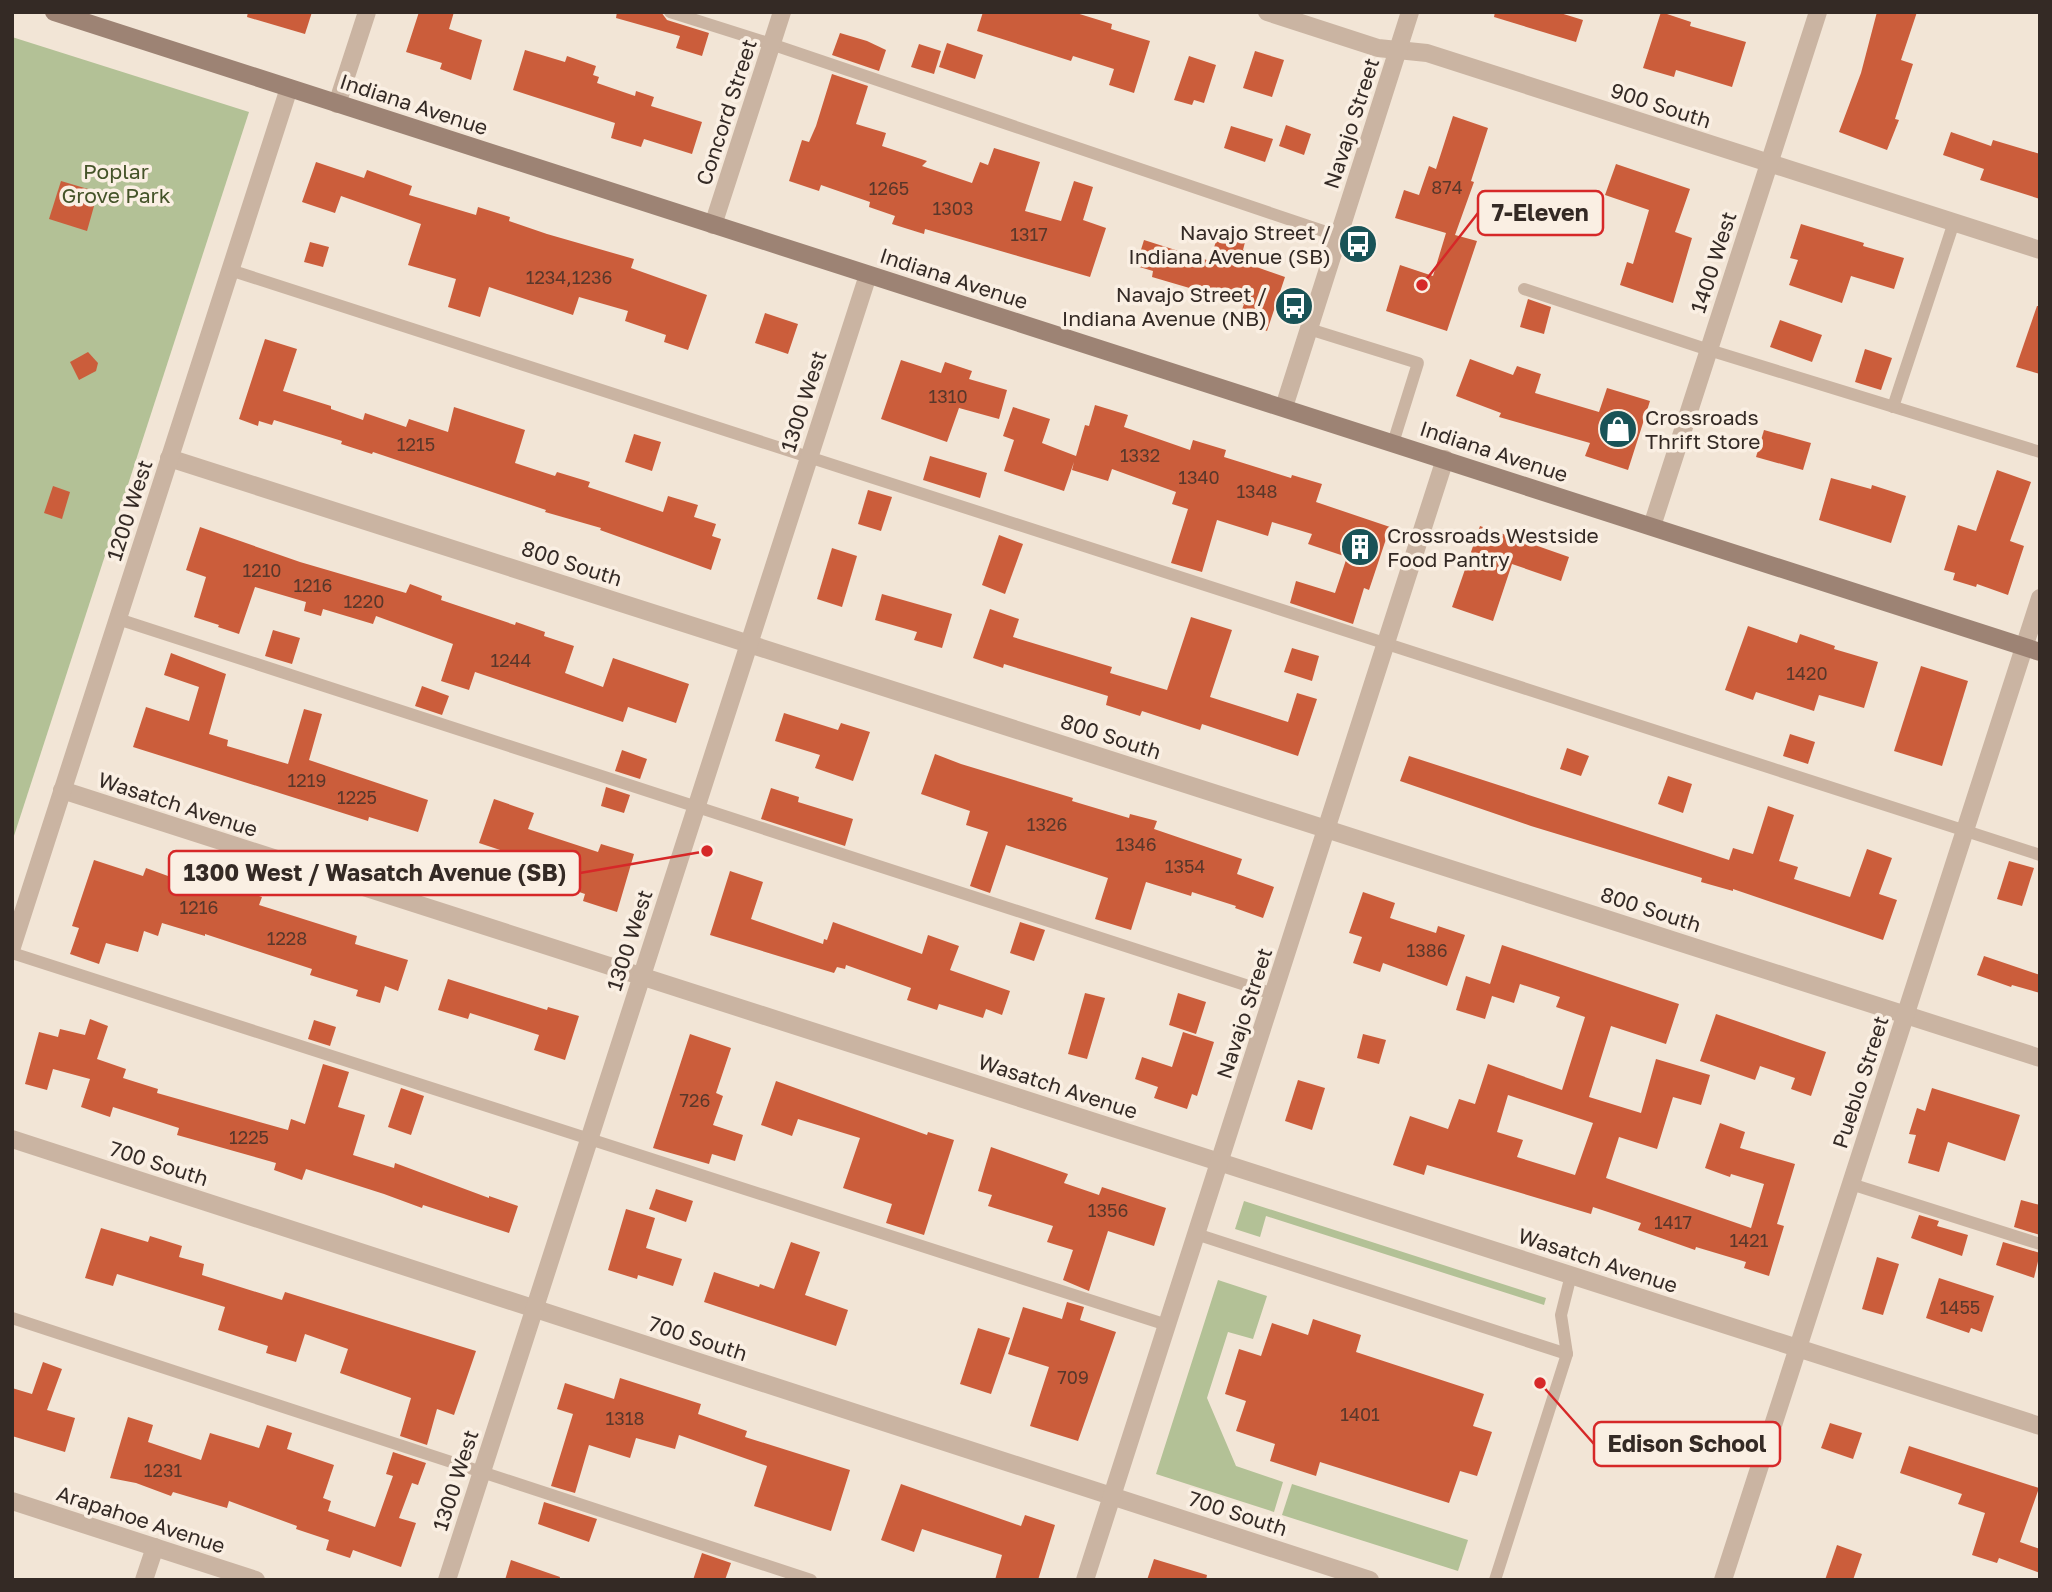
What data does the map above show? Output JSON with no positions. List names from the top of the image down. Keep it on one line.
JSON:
{"streets":{"street":["Indiana Avenue","900 South","Concord Street","Navajo Street","1400 West","1300 West","1200 West","800 South","Wasatch Avenue","Pueblo Street","700 South","Arapahoe Avenue"]},"crossings":[["Indiana Avenue","Concord Street"],["Indiana Avenue","Navajo Street"],["Indiana Avenue","1400 West"],["Indiana Avenue","1300 West"],["Indiana Avenue","1200 West"],["Indiana Avenue","Pueblo Street"],["900 South","Navajo Street"],["900 South","1400 West"],["Navajo Street","800 South"],["Navajo Street","Wasatch Avenue"],["Navajo Street","700 South"],["1300 West","800 South"],["1300 West","Wasatch Avenue"],["1300 West","700 South"],["1200 West","800 South"],["1200 West","Wasatch Avenue"],["800 South","Pueblo Street"],["Wasatch Avenue","Pueblo Street"]],"parks":["Poplar Grove Park"],"places":{"bus stop":["Navajo Street / Indiana Avenue (SB)","Navajo Street / Indiana Avenue (NB)"],"other":["7-Eleven","1300 West / Wasatch Avenue (SB)","Edison School"],"shop":["Crossroads Thrift Store"],"building":["Crossroads Westside Food Pantry"]},"house_numbers":["874","1265","1303","1317","1234,1236","1310","1215","1332","1340","1348","1210","1216","1220","1244","1420","1219","1225","1326","1346","1354","1216","1228","1386","726","1225","1356","1417","1421","1455","709","1401","1318","1231"]}
